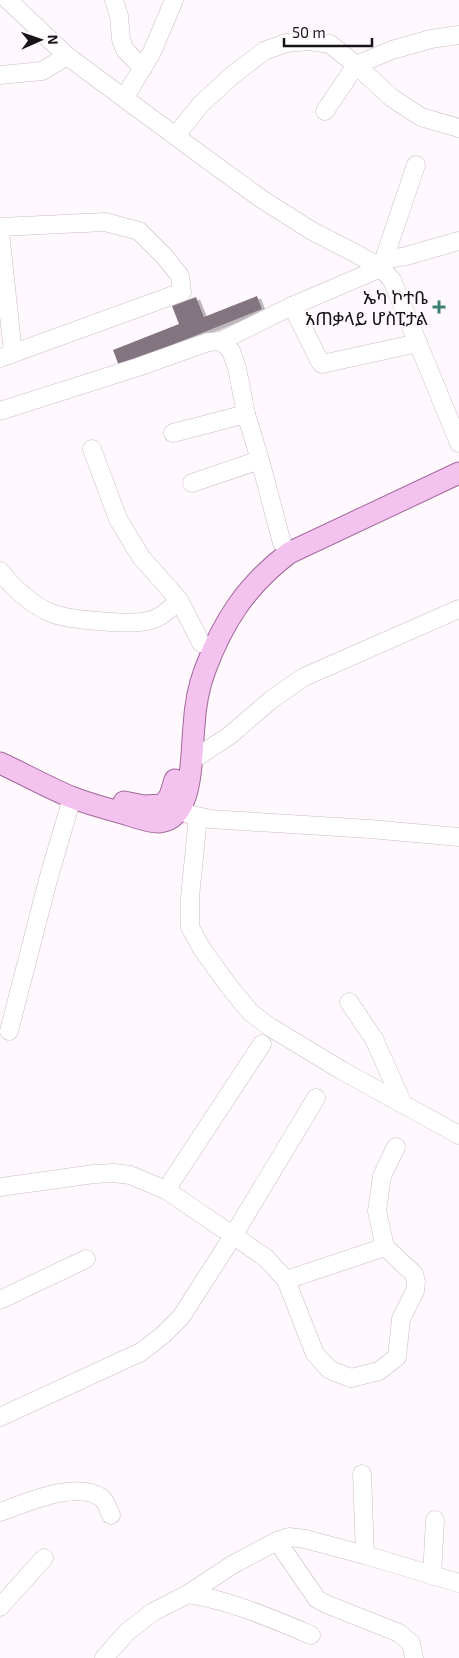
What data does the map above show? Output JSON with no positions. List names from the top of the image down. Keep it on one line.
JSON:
{"places":{"health":["ኤካ ኮተቤ አጠቃላይ ሆስፒታል"]},"scale_bar":"50 m","north":"right"}
